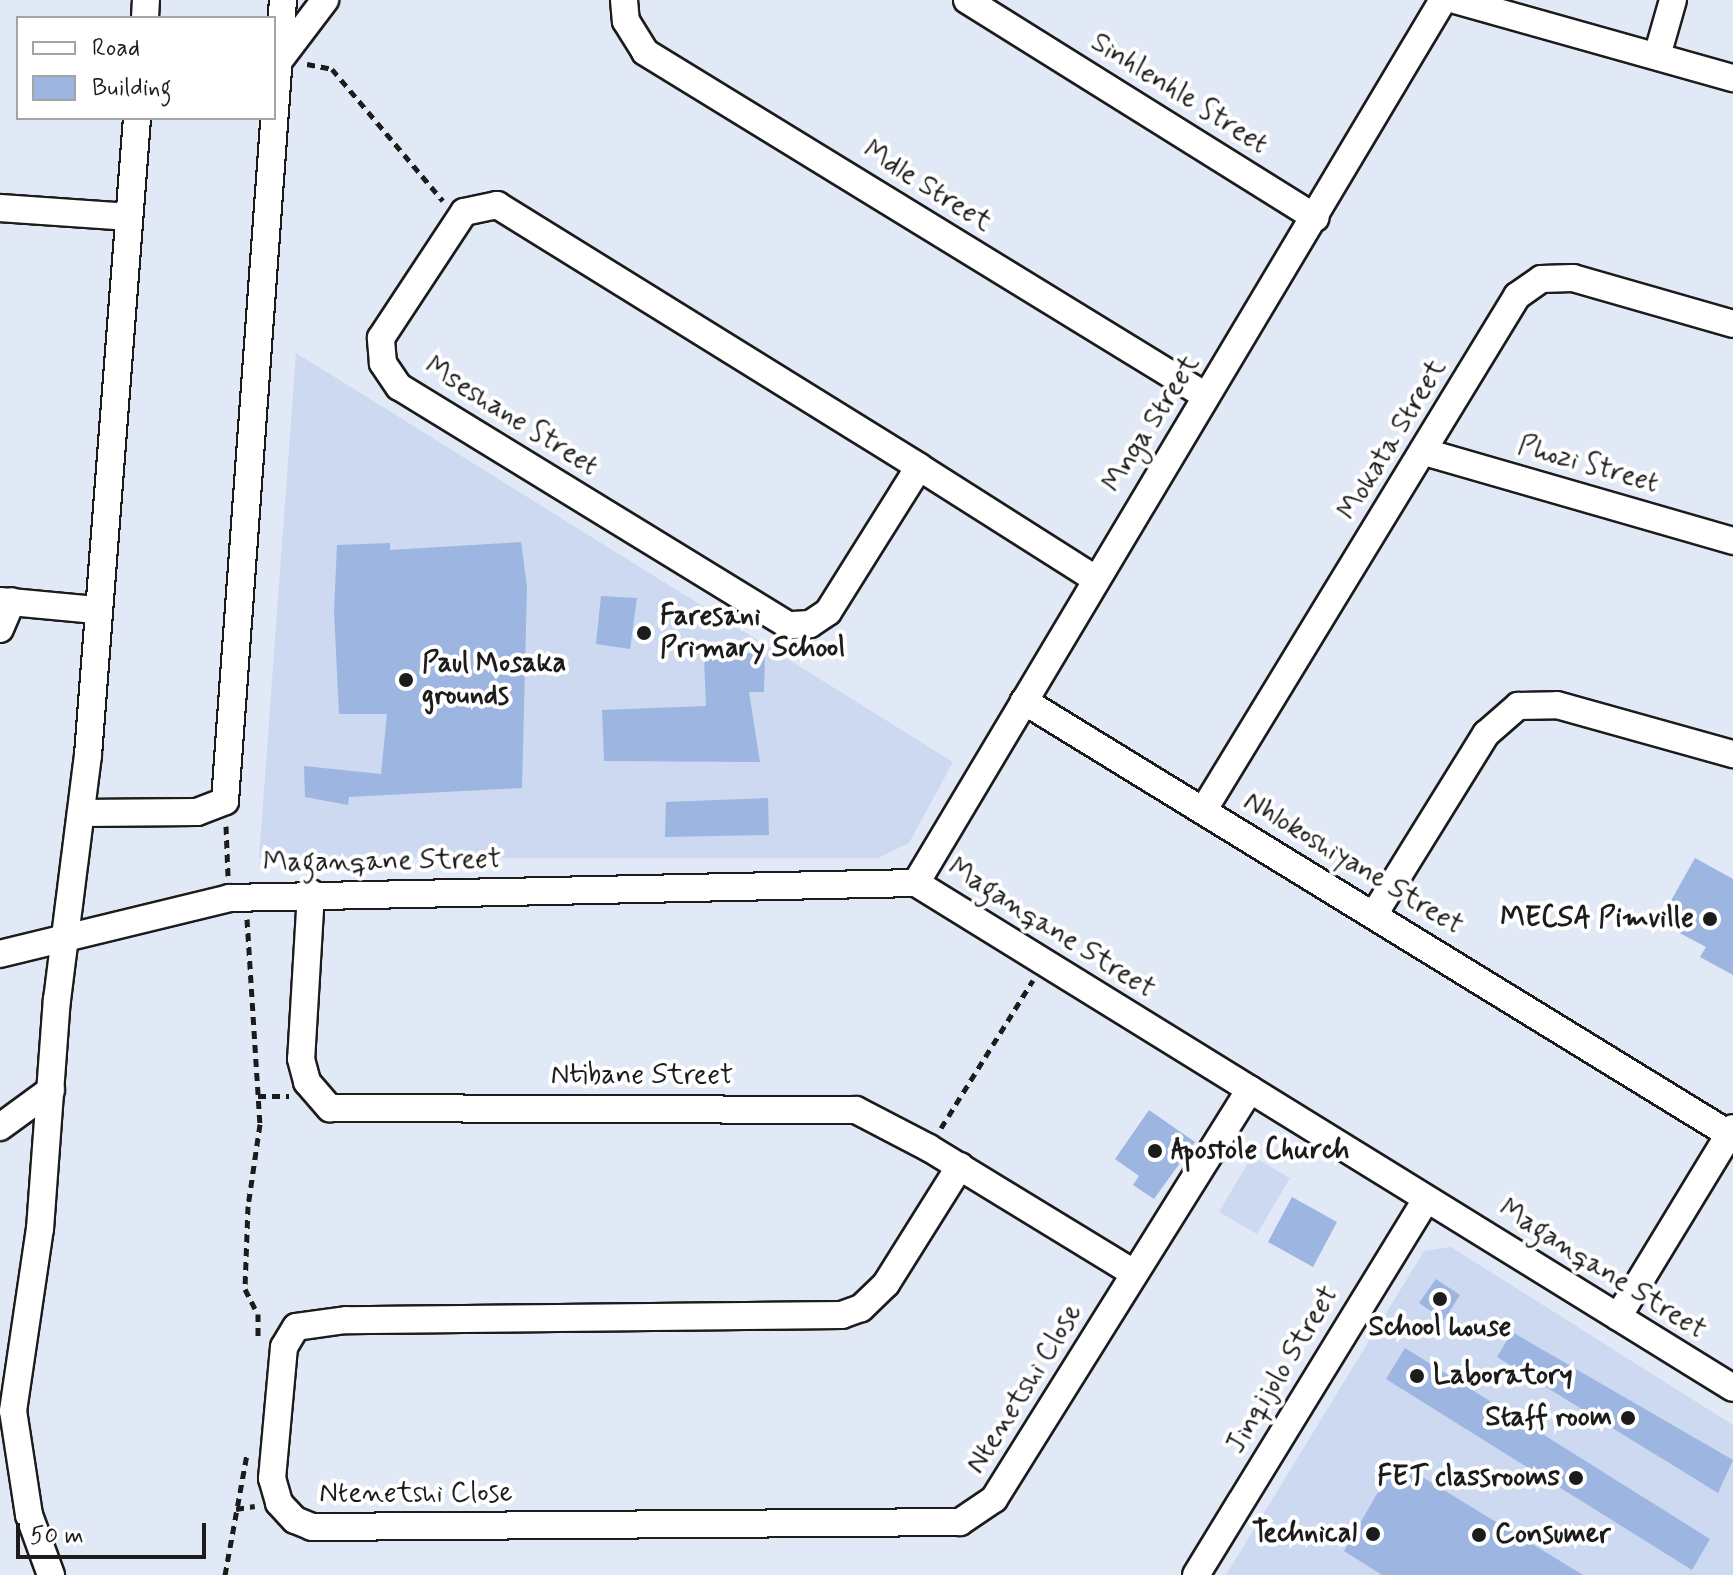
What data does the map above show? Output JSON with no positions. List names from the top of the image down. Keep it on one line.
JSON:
{"streets":{"street":["Sinhlenhle Street","Mdle Street","Mseshane Street","Mnga Street","Mokata Street","Phozi Street","Maganqane Street","Nhlokoshiyane Street","Ntibane Street","Jinqijolo Street","Ntenetshi Close"]},"crossings":[["Sinhlenhle Street","Mnga Street"],["Mdle Street","Mnga Street"],["Mnga Street","Maganqane Street"],["Mnga Street","Nhlokoshiyane Street"],["Mokata Street","Phozi Street"],["Mokata Street","Nhlokoshiyane Street"],["Maganqane Street","Ntibane Street"],["Maganqane Street","Jinqijolo Street"],["Maganqane Street","Ntenetshi Close"],["Ntibane Street","Ntenetshi Close"]],"places":["Faresani Primary School","Paul Mosaka grounds","MECSA Pimville","Apostole Church","School house","Laboratory","Staff room","FET classrooms","Technical","Consumer"],"legend":["Road","Building"],"scale_bar":"50 m"}
